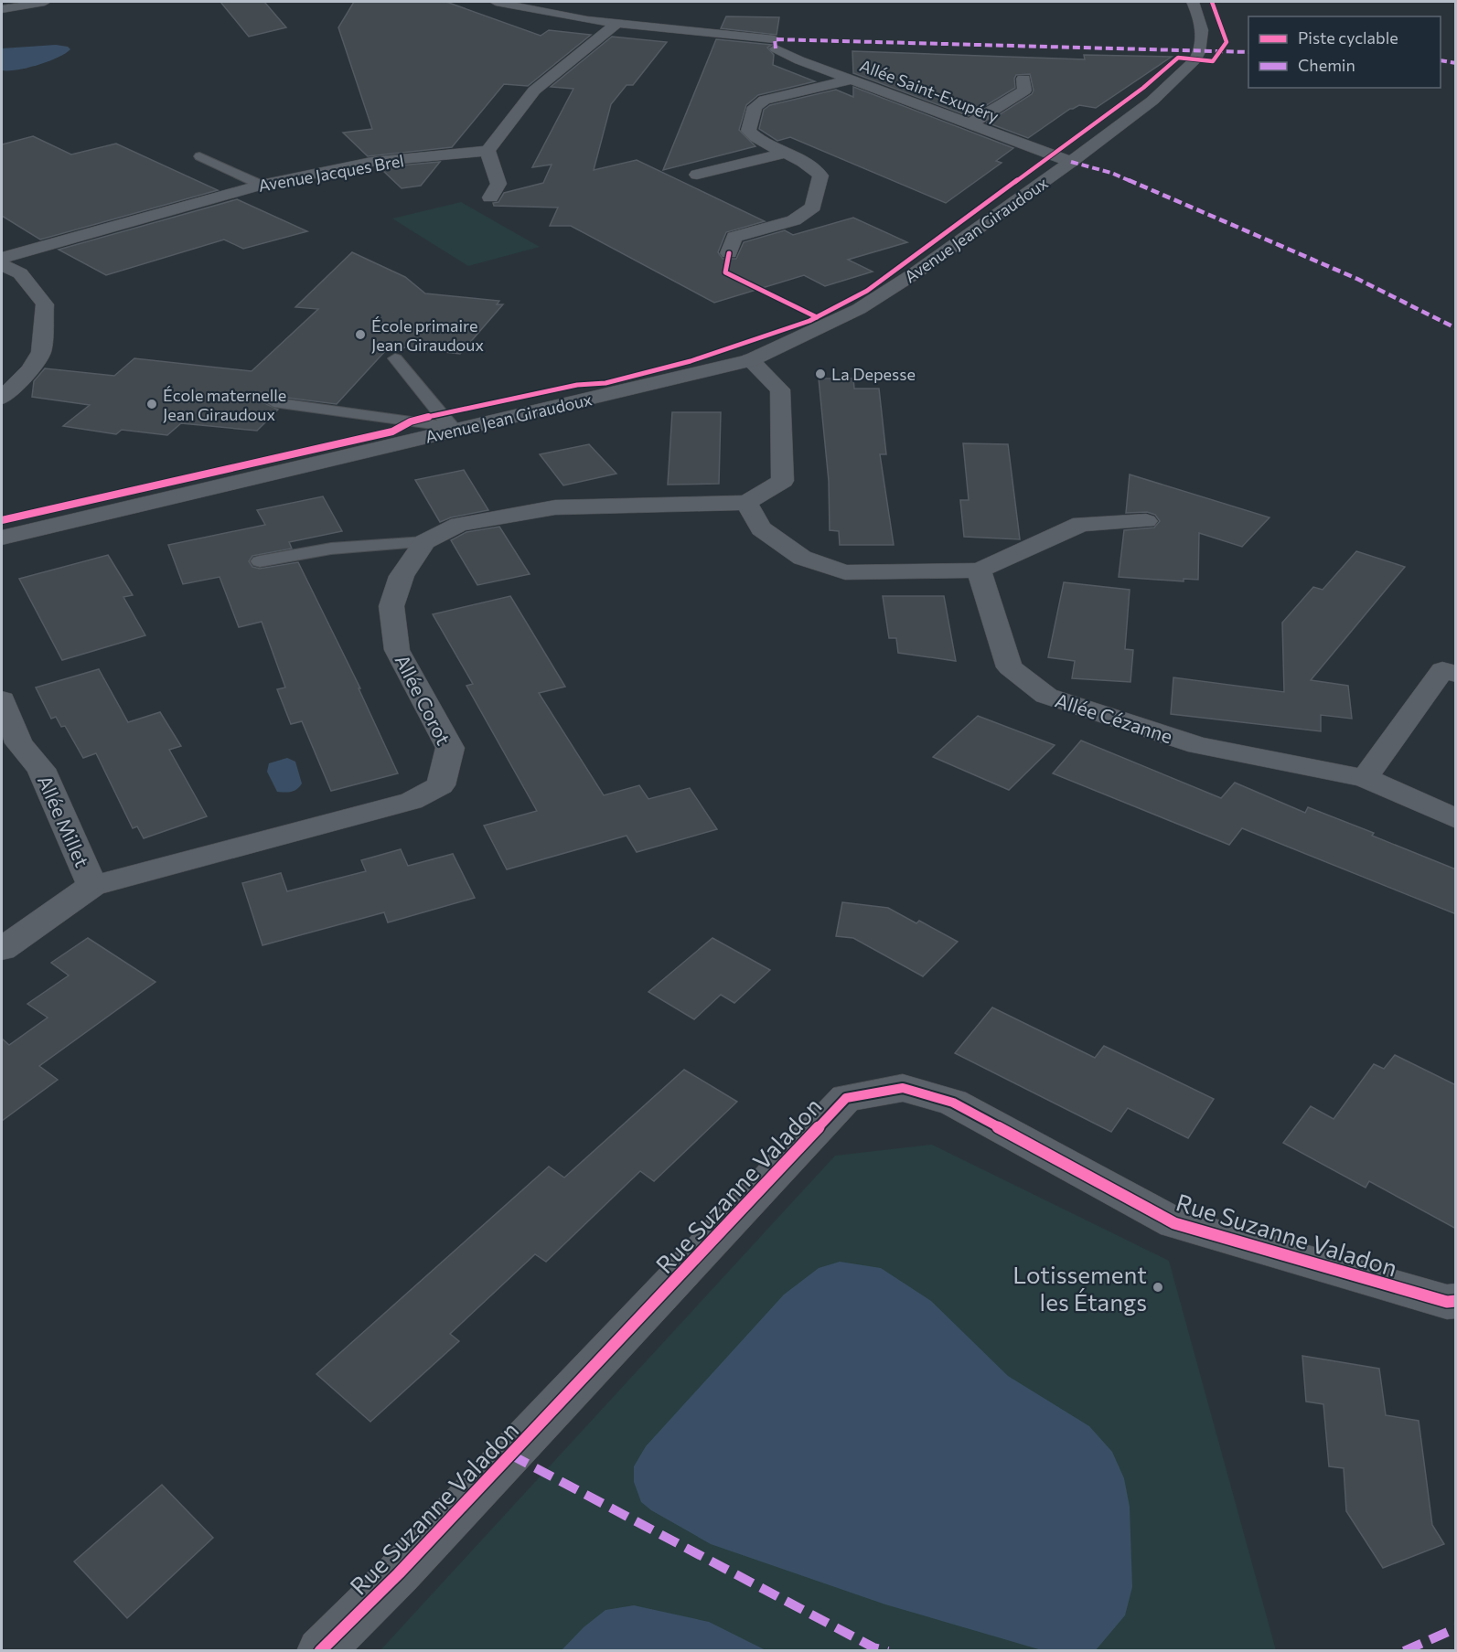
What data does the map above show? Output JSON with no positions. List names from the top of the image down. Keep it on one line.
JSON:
{"streets":{"street":["Allée Saint-Exupéry","Avenue Jacques Brel","Avenue Jean Giraudoux","Allée Corot","Allée Cézanne","Allée Millet","Rue Suzanne Valadon"]},"crossings":[["Allée Saint-Exupéry","Avenue Jean Giraudoux"],["Allée Corot","Allée Millet"]],"places":["École primaire Jean Giraudoux","La Depesse","École maternelle Jean Giraudoux","Lotissement les Étangs"],"legend":["Piste cyclable","Chemin"]}
